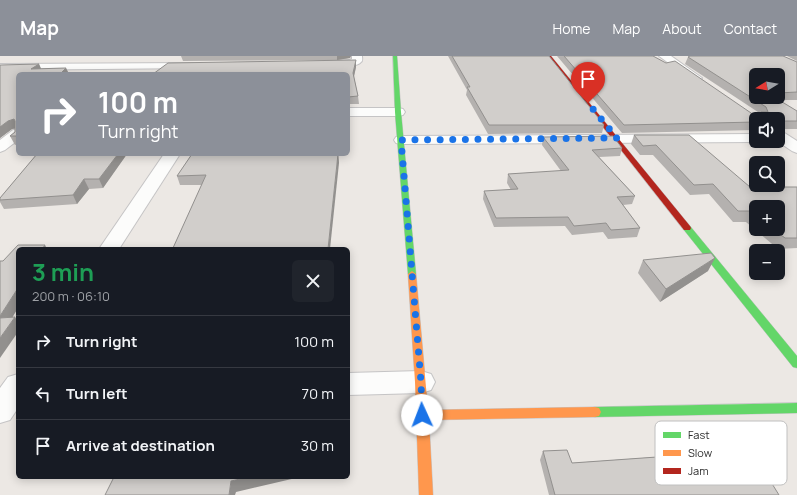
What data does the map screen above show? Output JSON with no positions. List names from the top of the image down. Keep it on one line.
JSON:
{"legend":["Fast","Slow","Jam"],"north":"left","page":{"header":"Map","nav":["Home","Map","About","Contact"],"map_buttons":["+","−"],"turn":["100 m","Turn right"],"heading":["3 min","200 m · 06:10"],"list":[{"name":"Turn right","value":"100 m"},{"name":"Turn left","value":"70 m"},{"name":"Arrive at destination","value":"30 m"}]}}
